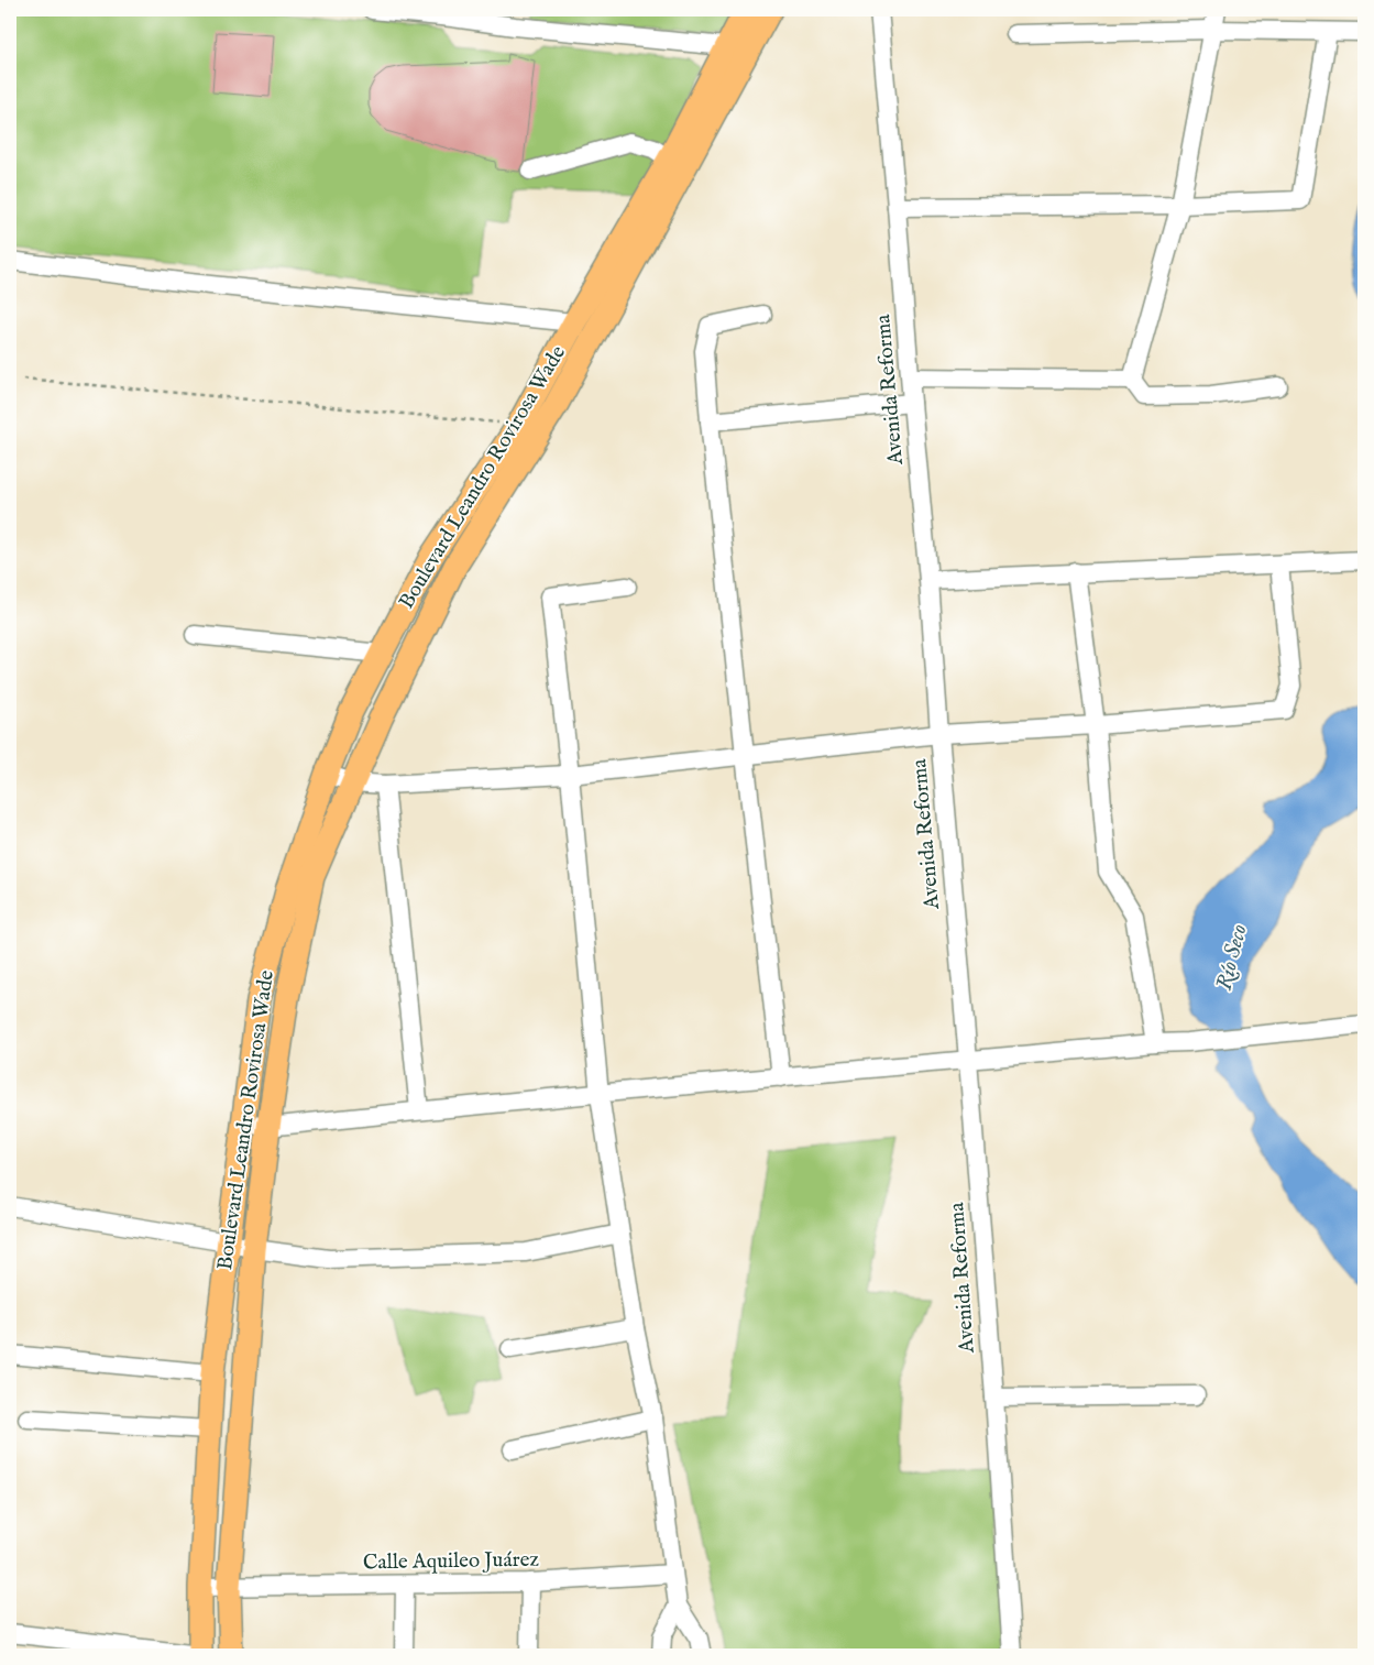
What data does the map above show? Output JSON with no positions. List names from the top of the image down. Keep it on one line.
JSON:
{"streets":{"main road":["Boulevard Leandro Rovirosa Wade"],"street":["Avenida Reforma","Calle Aquileo Juárez"]},"crossings":[["Boulevard Leandro Rovirosa Wade","Calle Aquileo Juárez"]],"water":["Río Seco"]}
